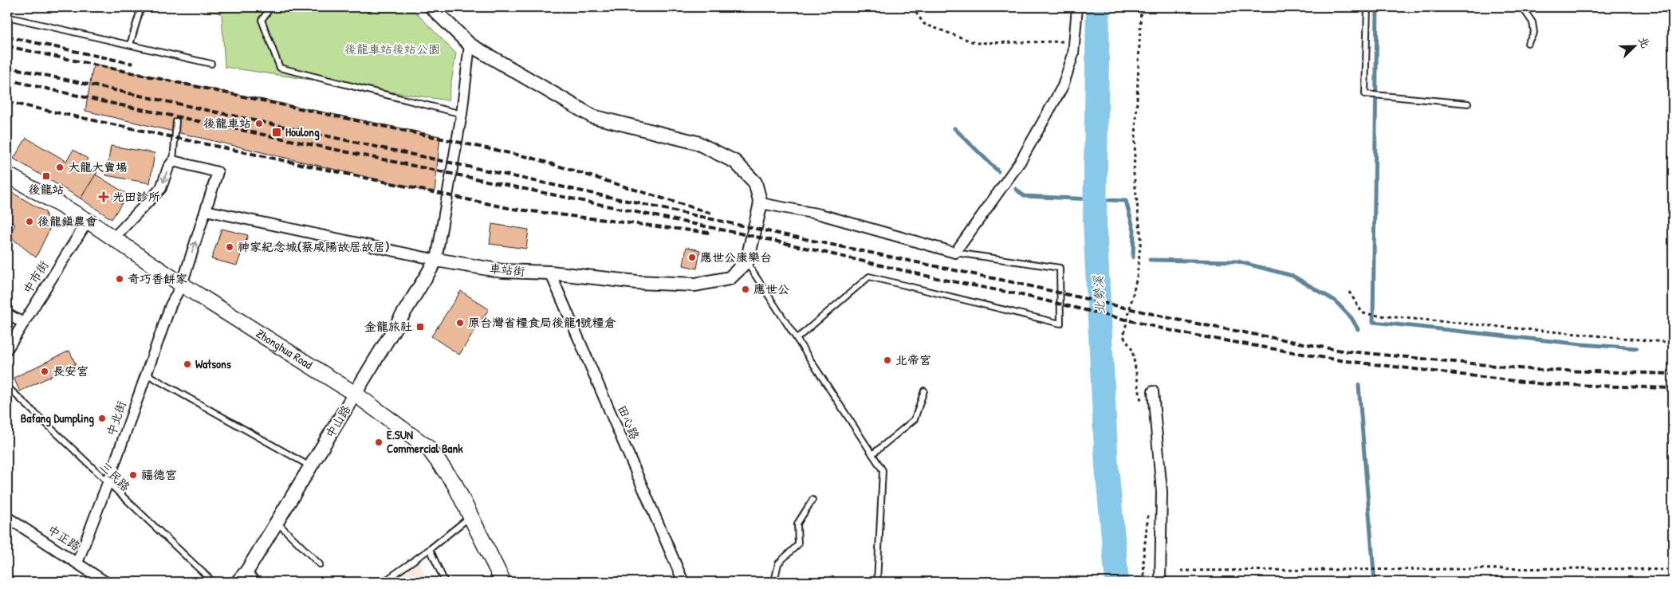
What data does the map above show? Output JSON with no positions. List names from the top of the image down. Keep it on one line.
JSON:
{"streets":{"main road":["Zhonghua Road"],"street":["車站街","中市街","中北街","中山路","田心路","中正路"],"lane":["三民路"]},"crossings":[["車站街","中山路"],["車站街","田心路"],["中市街","Zhonghua Road"],["Zhonghua Road","中北街"],["Zhonghua Road","中山路"],["中北街","三民路"],["中北街","中正路"]],"water":["北勢溪"],"parks":["後龍車站後站公園"],"places":{"other":["後龍車站","大龍大賣場","後龍鎮農會","神家紀念城(蔡咸陽故居故居)","應世公康樂台","奇巧香餅家","應世公","原台灣省糧食局後龍1號糧倉","北帝宮","Watsons","長安宮","Bafang Dumpling","E.SUN Commercial Bank","福德宮"],"transit":["Houlong","後龍站","金龍旅社"],"health":["光田診所"]},"north":"top right"}
